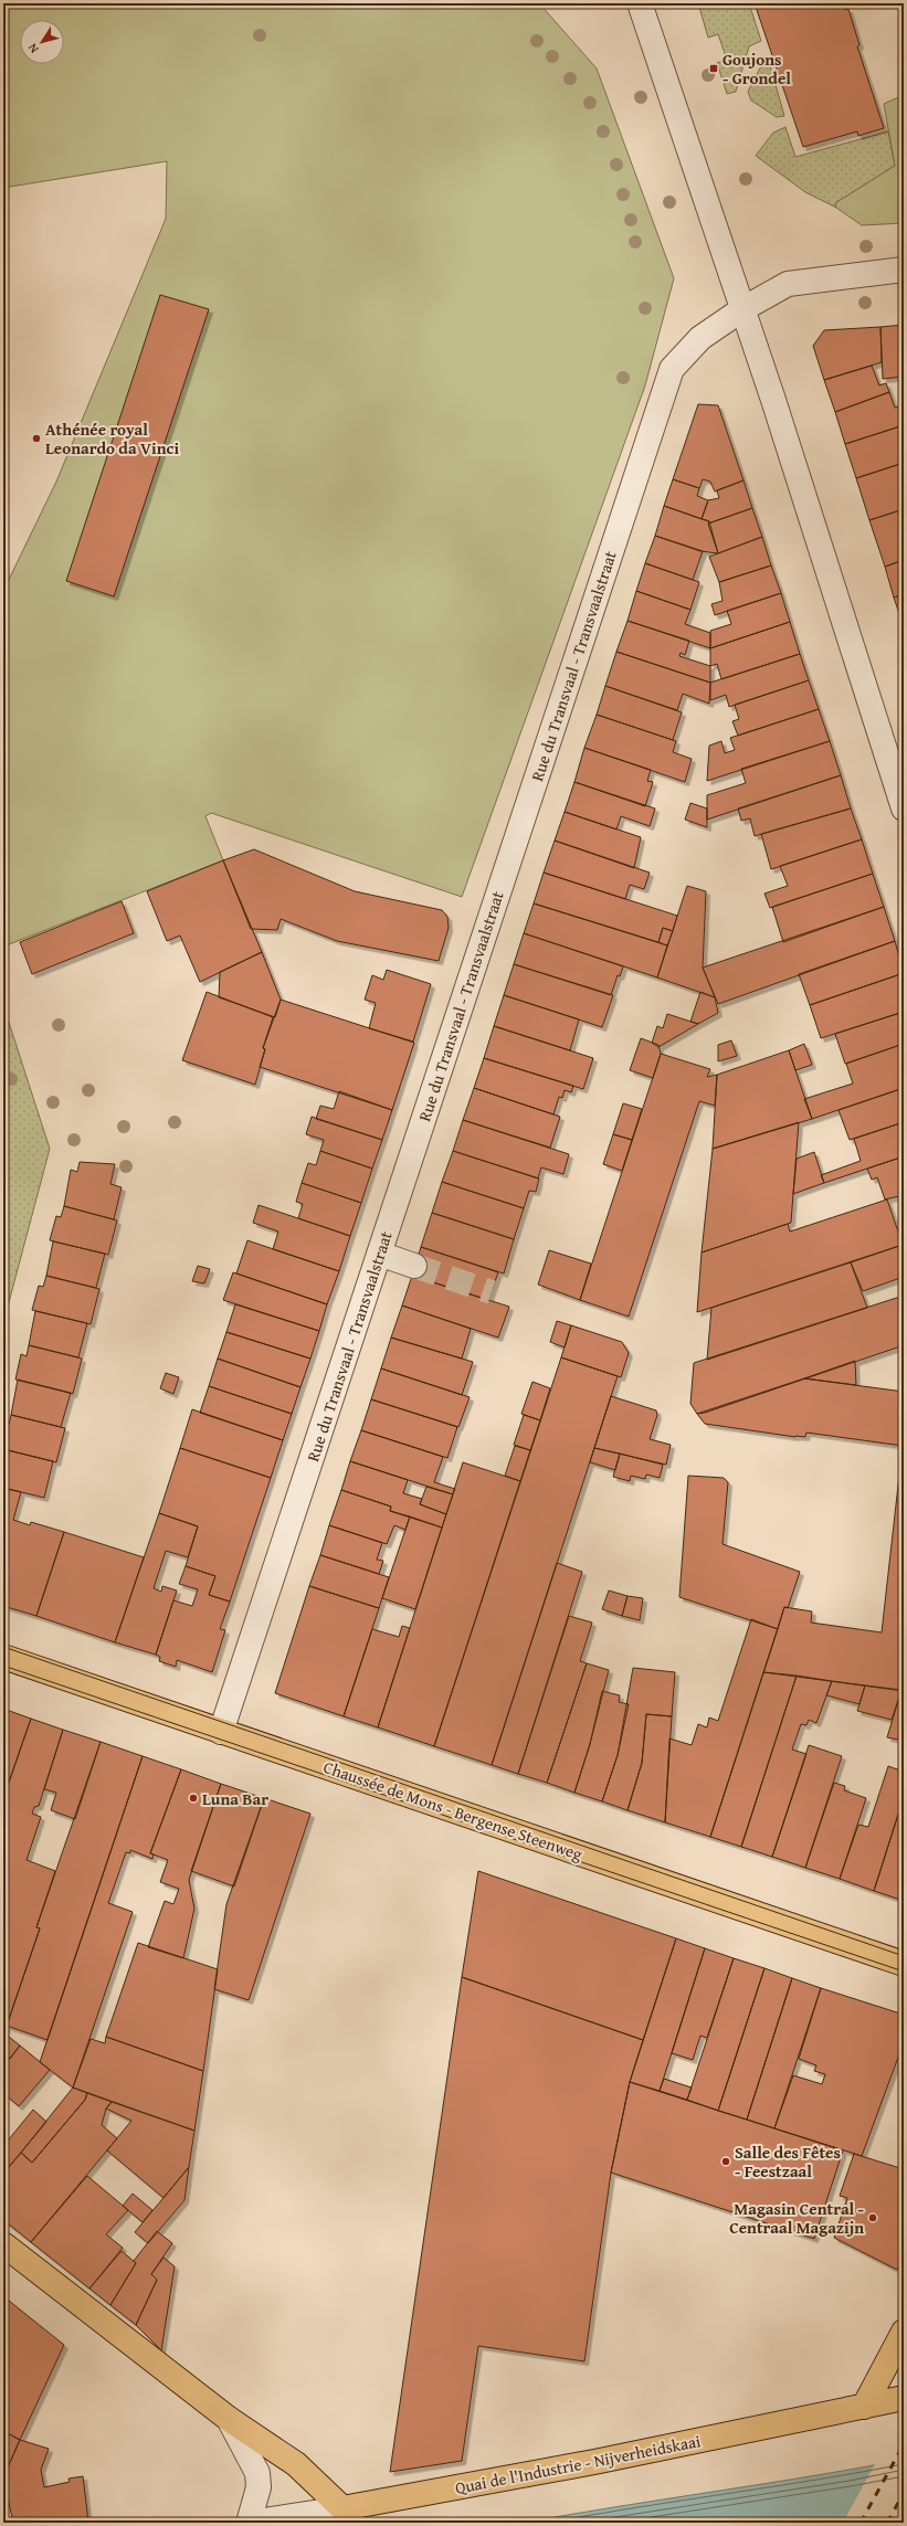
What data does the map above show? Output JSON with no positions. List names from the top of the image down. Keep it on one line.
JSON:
{"streets":{"main road":["Chaussée de Mons - Bergense Steenweg","Quai de l'Industrie - Nijverheidskaai"],"street":["Rue du Transvaal - Transvaalstraat"]},"crossings":[["Rue du Transvaal - Transvaalstraat","Chaussée de Mons - Bergense Steenweg"]],"places":{"transit":["Goujons - Grondel"],"other":["Athénée royal Leonardo da Vinci","Luna Bar","Salle des Fêtes - Feestzaal","Magasin Central - Centraal Magazijn"]},"north":"bottom left"}
